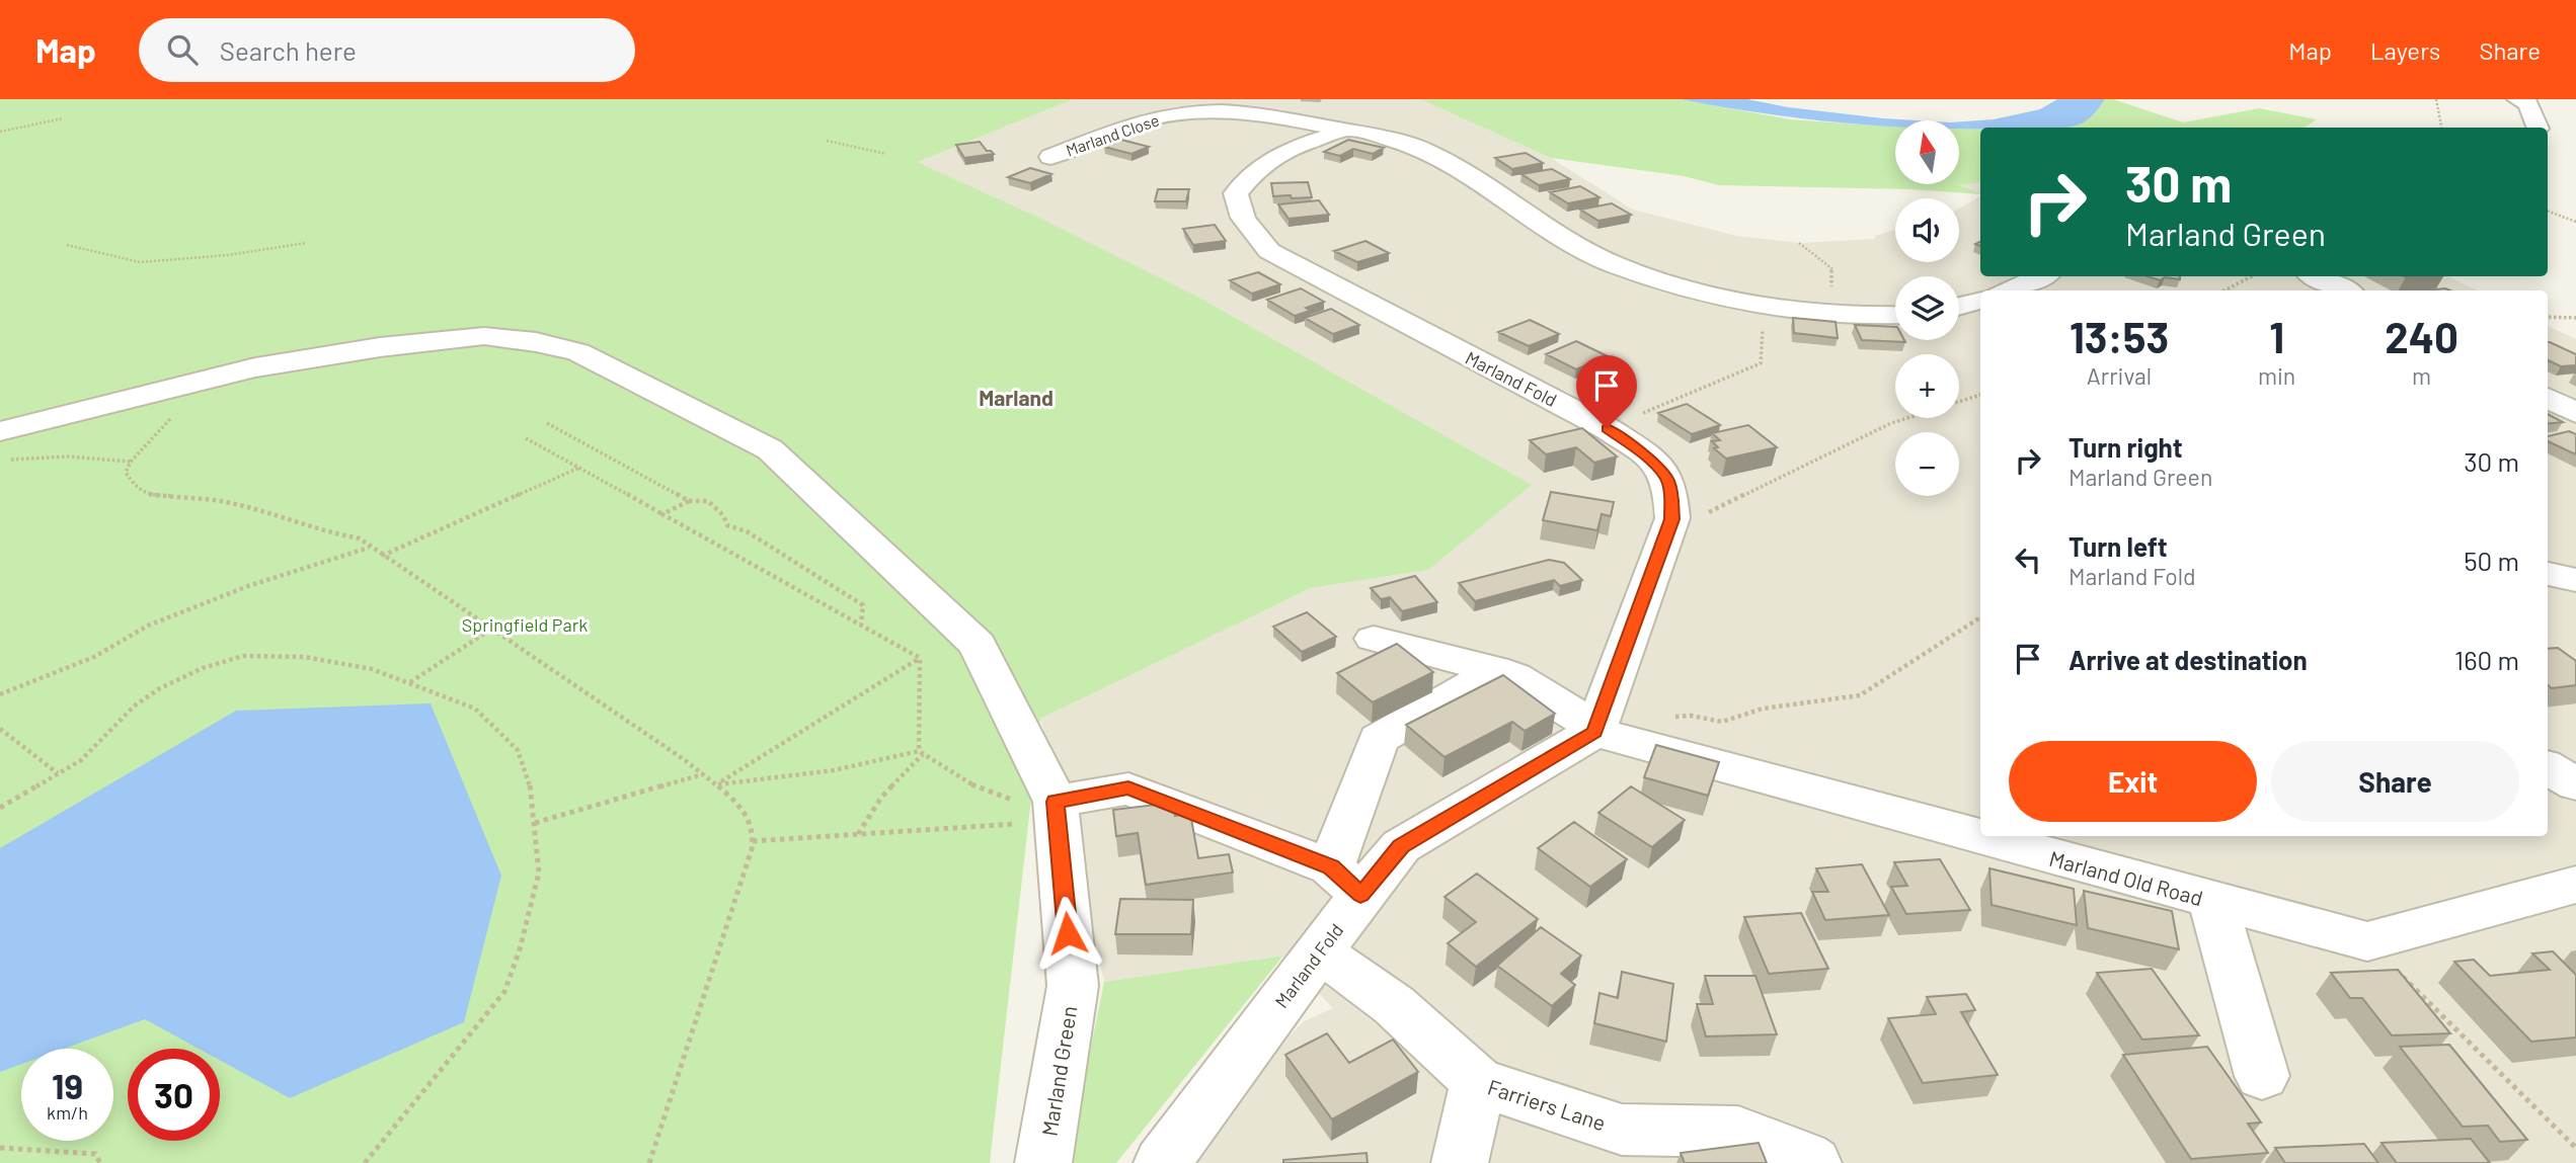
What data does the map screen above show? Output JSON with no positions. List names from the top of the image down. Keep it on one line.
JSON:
{"streets":{"street":["Marland Close","Marland Fold","Marland Old Road","Marland Green","Farriers Lane"]},"crossings":[["Marland Close","Marland Fold"],["Marland Fold","Marland Old Road"],["Marland Fold","Farriers Lane"]],"districts":["Marland"],"parks":["Springfield Park"],"north":"top","page":{"header":"Map","search":"Search here","nav":["Map","Layers","Share"],"map_buttons":["+","−"],"turn":["30 m","Marland Green"],"eta":["13:53","Arrival","1","min","240","m"],"list":[{"name":"Turn right","note":"Marland Green","value":"30 m"},{"name":"Turn left","note":"Marland Fold","value":"50 m"},{"name":"Arrive at destination","value":"160 m"}],"buttons":["Exit","Share"],"speed":"19 km/h","limit":"30"}}
